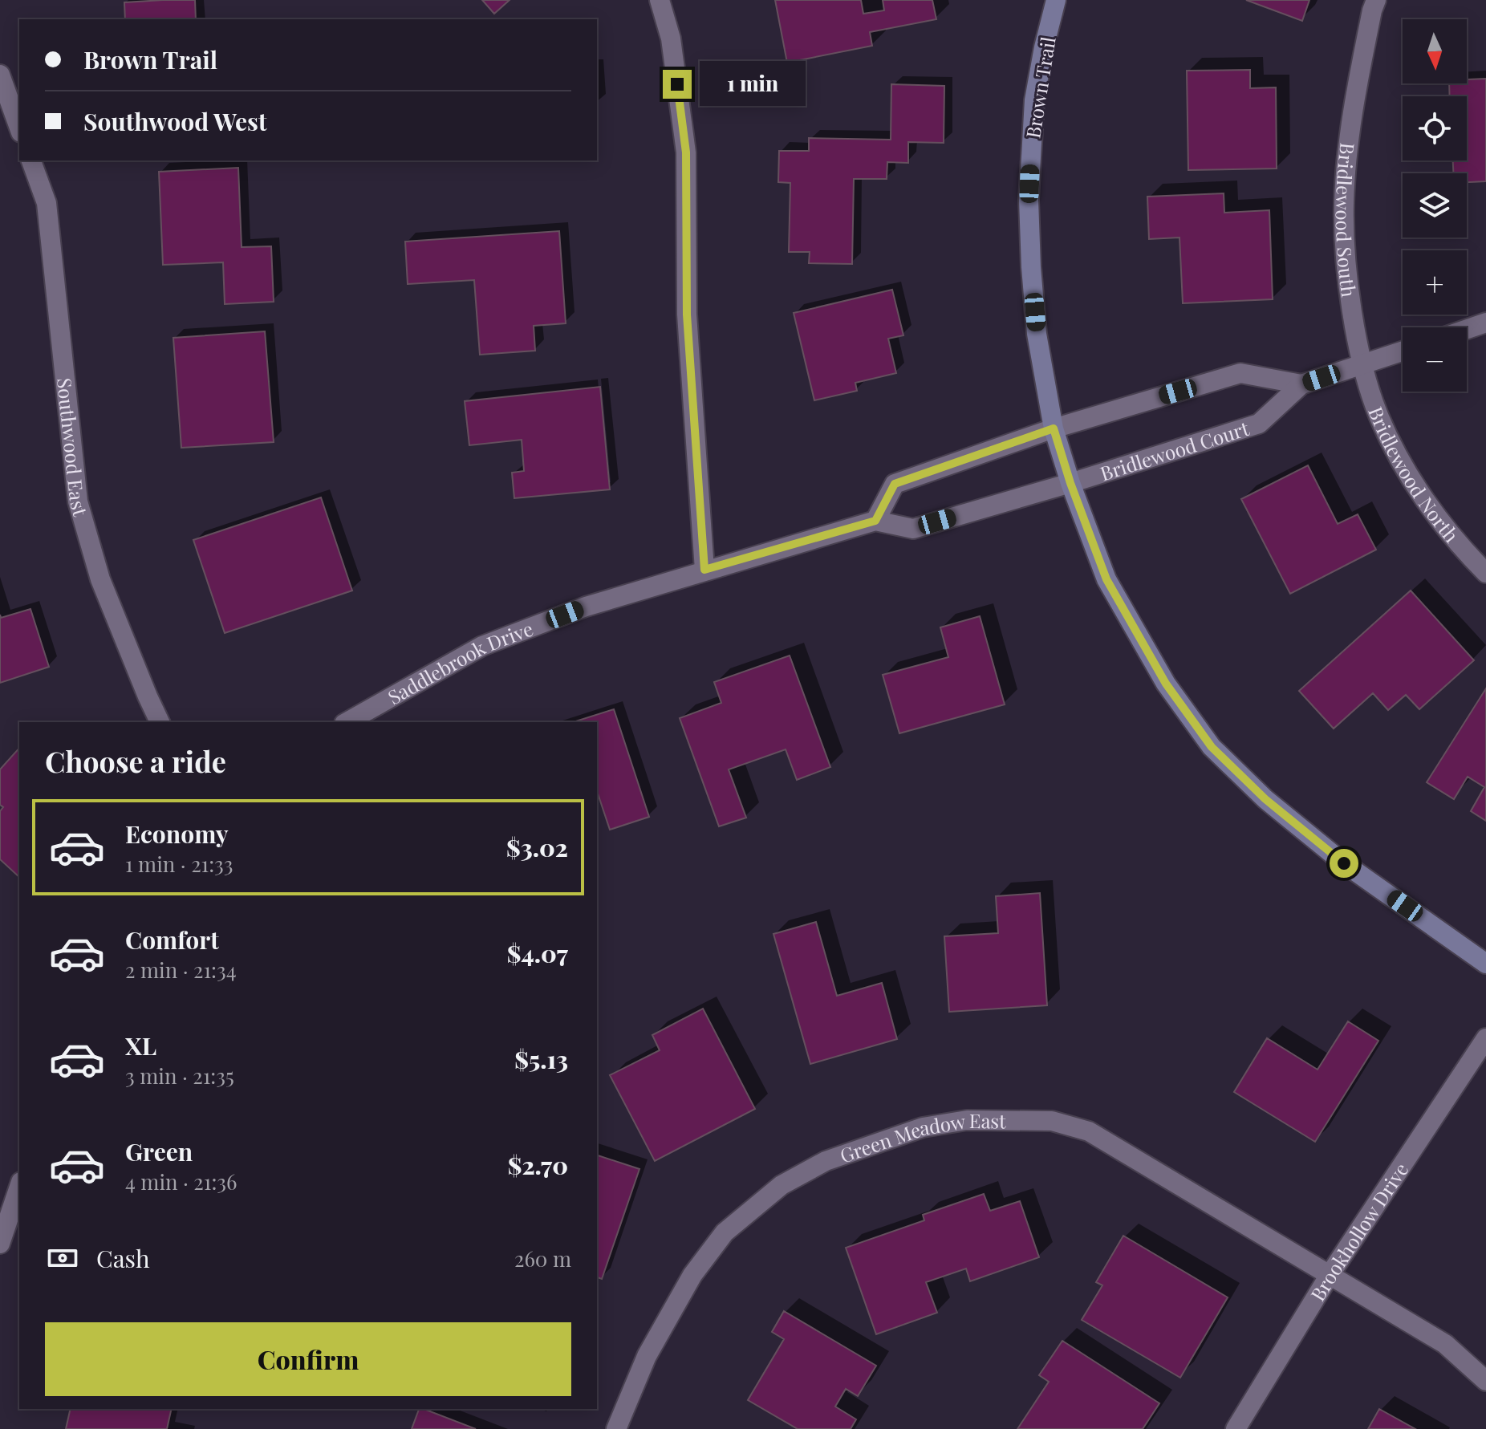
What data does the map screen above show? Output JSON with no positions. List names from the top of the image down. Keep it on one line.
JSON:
{"streets":{"street":["Brown Trail","Bridlewood South","Southwood East","Bridlewood Court","Bridlewood North","Saddlebrook Drive","Green Meadow East","Brookhollow Drive"]},"crossings":[["Brown Trail","Bridlewood Court"],["Brown Trail","Saddlebrook Drive"],["Bridlewood South","Bridlewood Court"],["Bridlewood South","Bridlewood North"],["Bridlewood Court","Bridlewood North"],["Bridlewood Court","Saddlebrook Drive"],["Green Meadow East","Brookhollow Drive"]],"north":"bottom","page":{"map_buttons":["+","−"],"banner":["Brown Trail","Southwood West"],"bubble":"1 min","heading":"Choose a ride","list":[{"name":"Economy","note":"1 min · 21:33","value":"$3.02"},{"name":"Comfort","note":"2 min · 21:34","value":"$4.07"},{"name":"XL","note":"3 min · 21:35","value":"$5.13"},{"name":"Green","note":"4 min · 21:36","value":"$2.70"}],"pay":["Cash","260 m"],"buttons":"Confirm"}}
